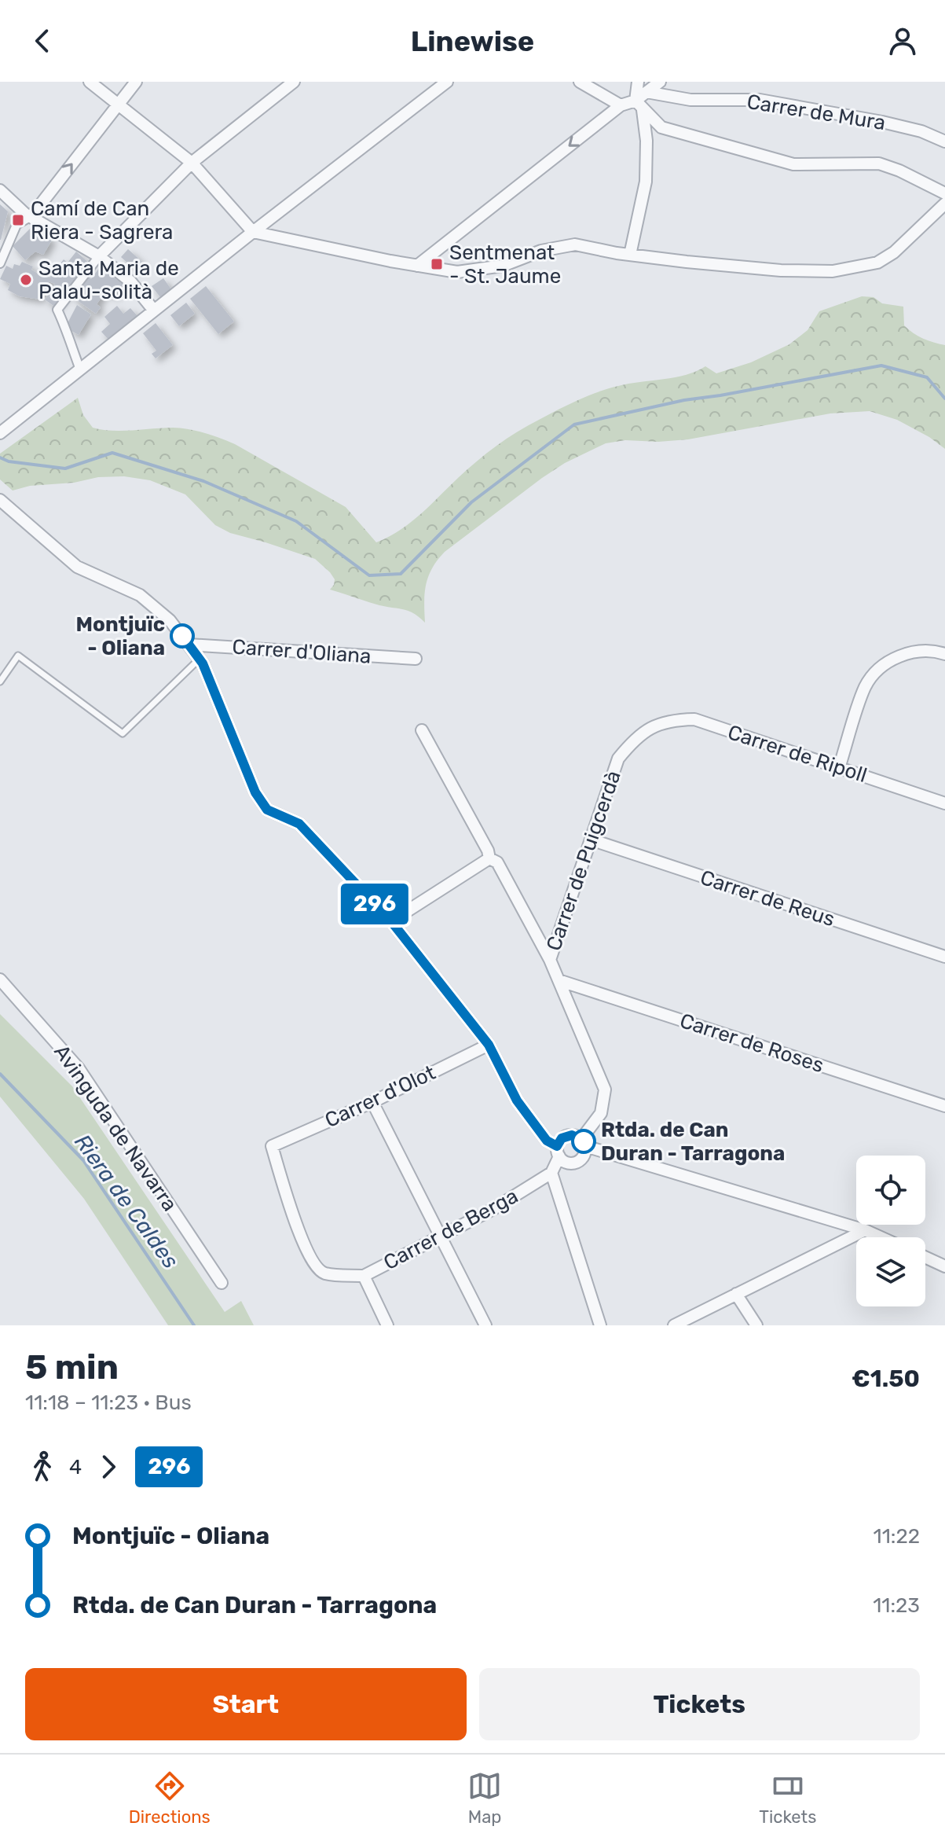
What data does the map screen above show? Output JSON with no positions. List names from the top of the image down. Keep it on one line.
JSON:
{"streets":{"street":["Carrer de Mura","Carrer d'Oliana","Carrer de Ripoll","Carrer de Puigcerdà","Carrer de Reus","Carrer de Roses","Carrer d'Olot","Avinguda de Navarra","Carrer de Berga"]},"crossings":[["Carrer de Ripoll","Carrer de Puigcerdà"],["Carrer de Puigcerdà","Carrer de Reus"],["Carrer de Puigcerdà","Carrer de Roses"],["Carrer d'Olot","Carrer de Berga"]],"water":["Riera de Caldes"],"places":{"transit":["Camí de Can Riera - Sagrera","Sentmenat - St. Jaume"],"other":["Santa Maria de Palau-solità","Montjuïc - Oliana","Rtda. de Can Duran - Tarragona"]},"lines":["bus line 296"],"page":{"header":"Linewise","on_map":"296","heading":["5 min","11:18 – 11:23 · Bus","€1.50"],"legs":["4","296"],"list":[{"name":"Montjuïc - Oliana","value":"11:22"},{"name":"Rtda. de Can Duran - Tarragona","value":"11:23"}],"buttons":["Start","Tickets"],"tabs":["Directions","Map","Tickets"]}}
